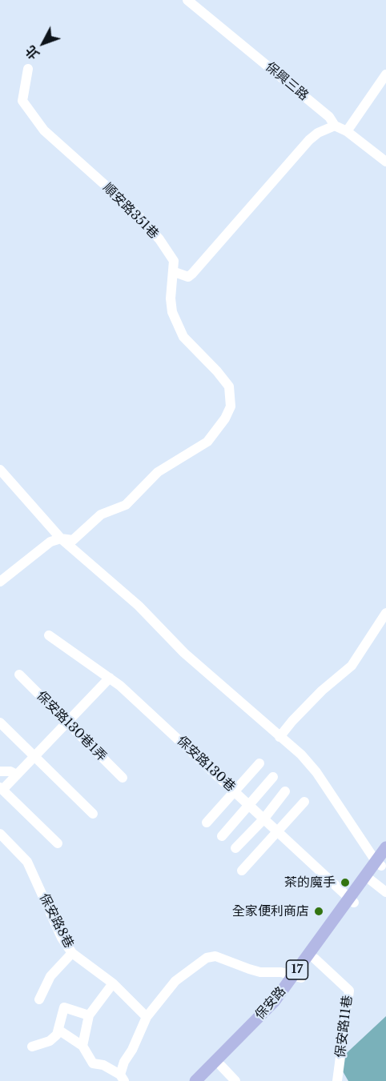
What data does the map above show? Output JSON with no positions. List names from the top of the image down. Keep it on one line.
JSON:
{"streets":{"main road":["17","保安路"],"street":["保興三路","順安路351巷","保安路130巷1弄","保安路130巷","保安路8巷","保安路11巷"]},"crossings":[["保安路130巷","保安路"],["保安路","保安路11巷"]],"places":["茶的魔手","全家便利商店"],"north":"bottom left"}
